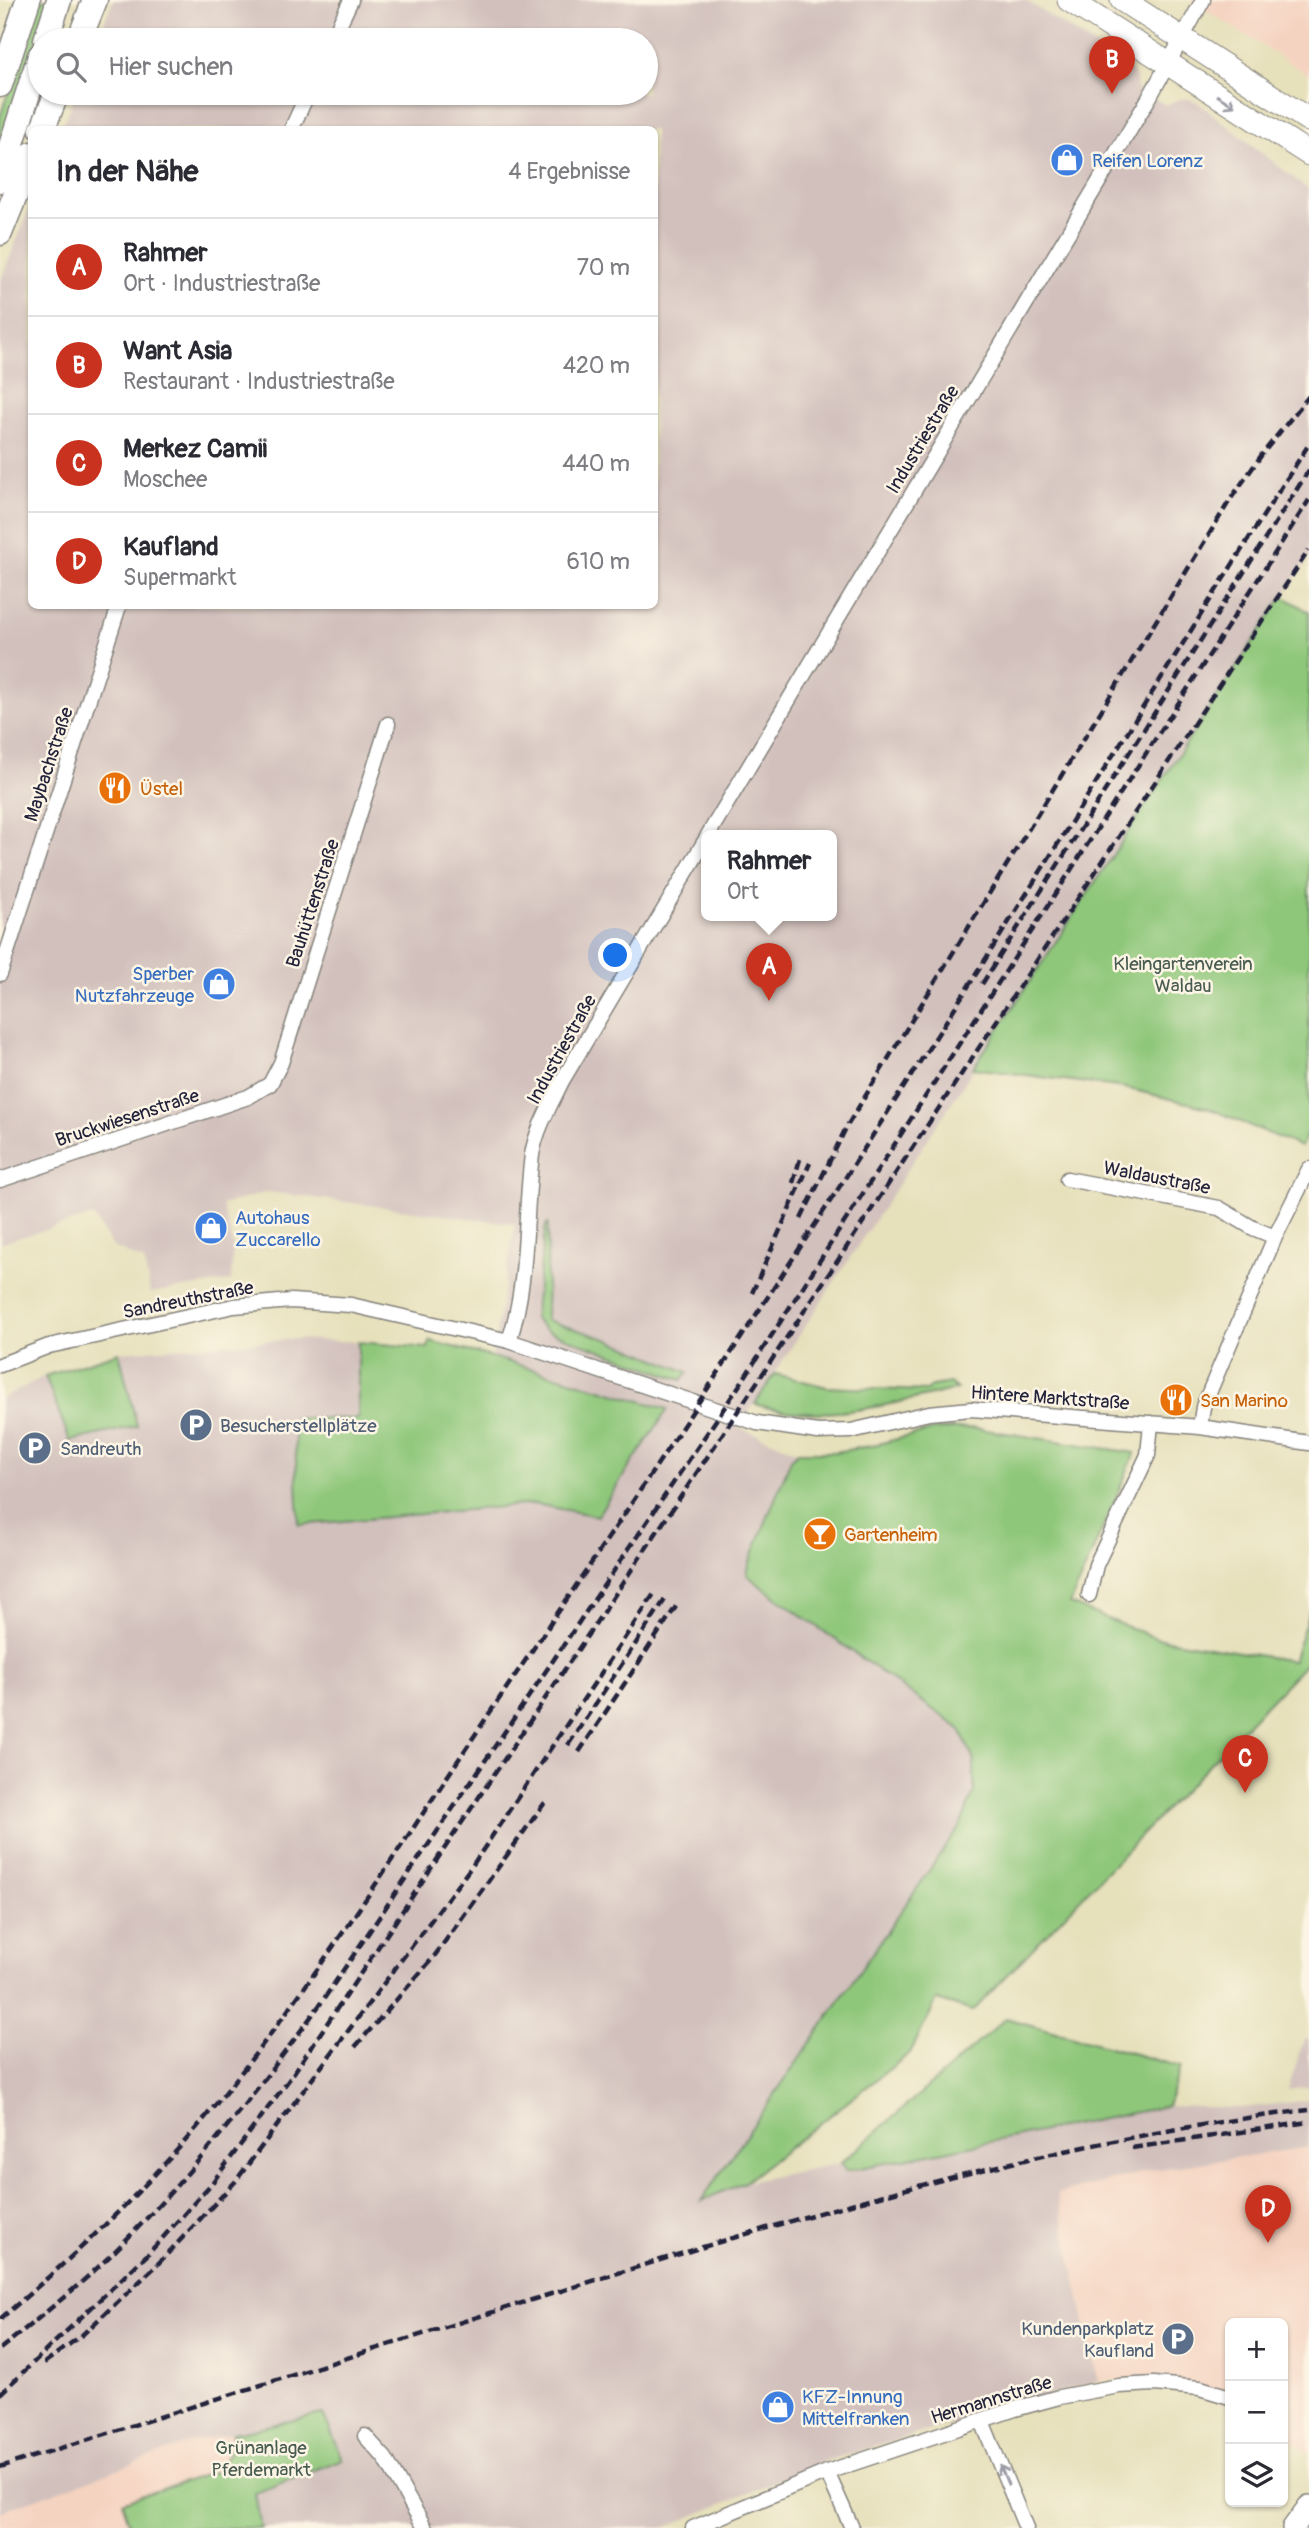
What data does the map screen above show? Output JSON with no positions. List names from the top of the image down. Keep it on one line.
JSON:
{"streets":{"street":["Industriestraße","Maybachstraße","Bauhüttenstraße","Bruckwiesenstraße","Waldaustraße","Sandreuthstraße","Hintere Marktstraße","Hermannstraße"]},"crossings":[["Industriestraße","Sandreuthstraße"],["Industriestraße","Hintere Marktstraße"],["Bauhüttenstraße","Bruckwiesenstraße"],["Sandreuthstraße","Hintere Marktstraße"]],"parks":["Kleingartenverein Waldau","Grünanlage Pferdemarkt"],"places":{"shop":["Reifen Lorenz","Sperber Nutzfahrzeuge","Autohaus Zuccarello","KFZ-Innung Mittelfranken"],"restaurant":["Üstel","San Marino"],"parking":["Besucherstellplätze","Sandreuth","Kundenparkplatz Kaufland"],"bar":["Gartenheim"]},"page":{"search":"Hier suchen","pins":["B","A","C","D"],"heading":["In der Nähe","4 Ergebnisse"],"list":[{"mark":"A","name":"Rahmer","note":"Ort · Industriestraße","value":"70 m"},{"mark":"B","name":"Want Asia","note":"Restaurant · Industriestraße","value":"420 m"},{"mark":"C","name":"Merkez Camii","note":"Moschee","value":"440 m"},{"mark":"D","name":"Kaufland","note":"Supermarkt","value":"610 m"}],"popup":["Rahmer","Ort"],"map_buttons":["+","−"]}}
